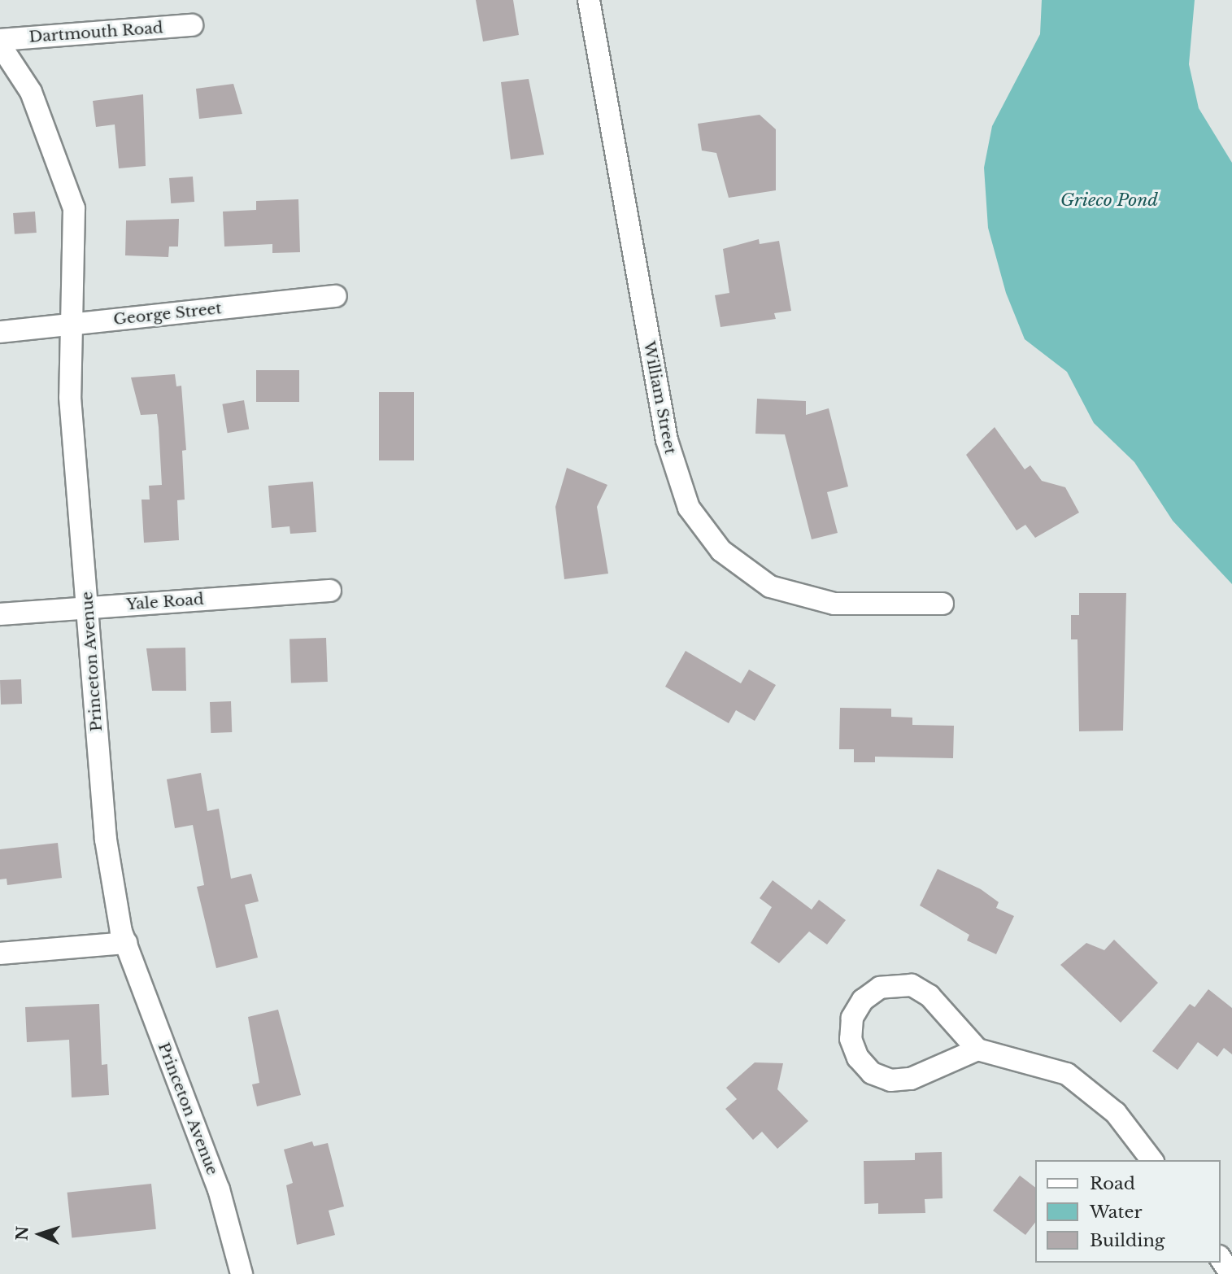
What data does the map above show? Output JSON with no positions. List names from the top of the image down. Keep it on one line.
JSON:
{"streets":{"street":["Dartmouth Road","George Street","William Street","Yale Road","Princeton Avenue"]},"crossings":[["George Street","Princeton Avenue"],["Yale Road","Princeton Avenue"]],"water":["Grieco Pond"],"legend":["Road","Water","Building"],"north":"left"}
